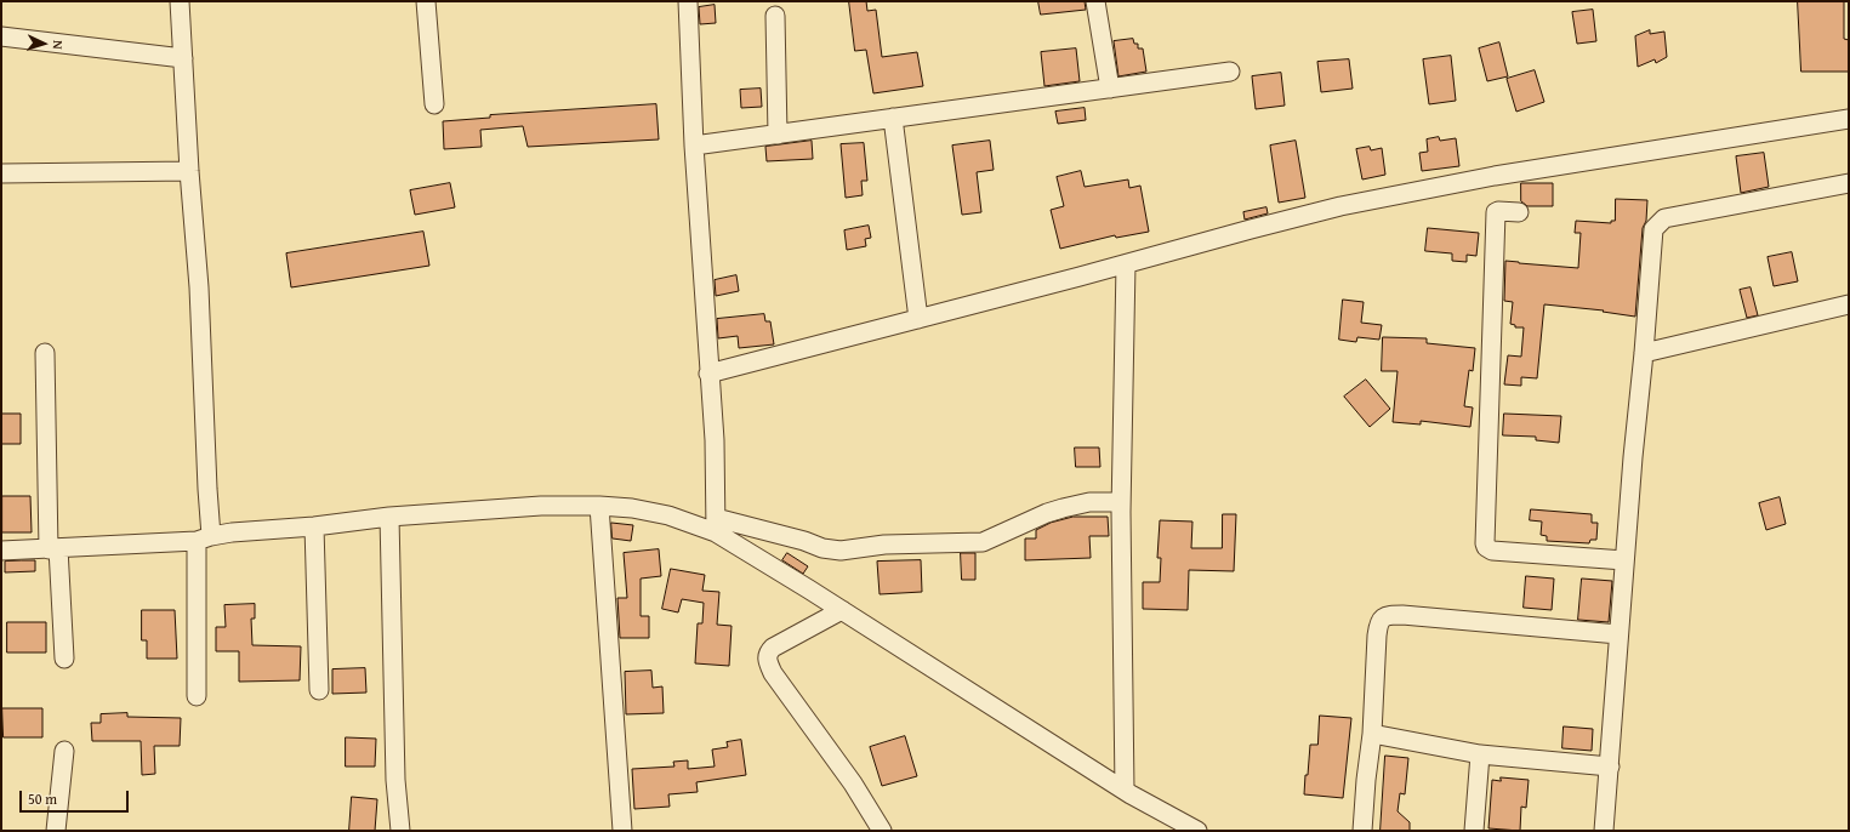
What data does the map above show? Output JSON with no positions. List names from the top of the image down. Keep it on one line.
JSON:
{"scale_bar":"50 m","north":"right"}
